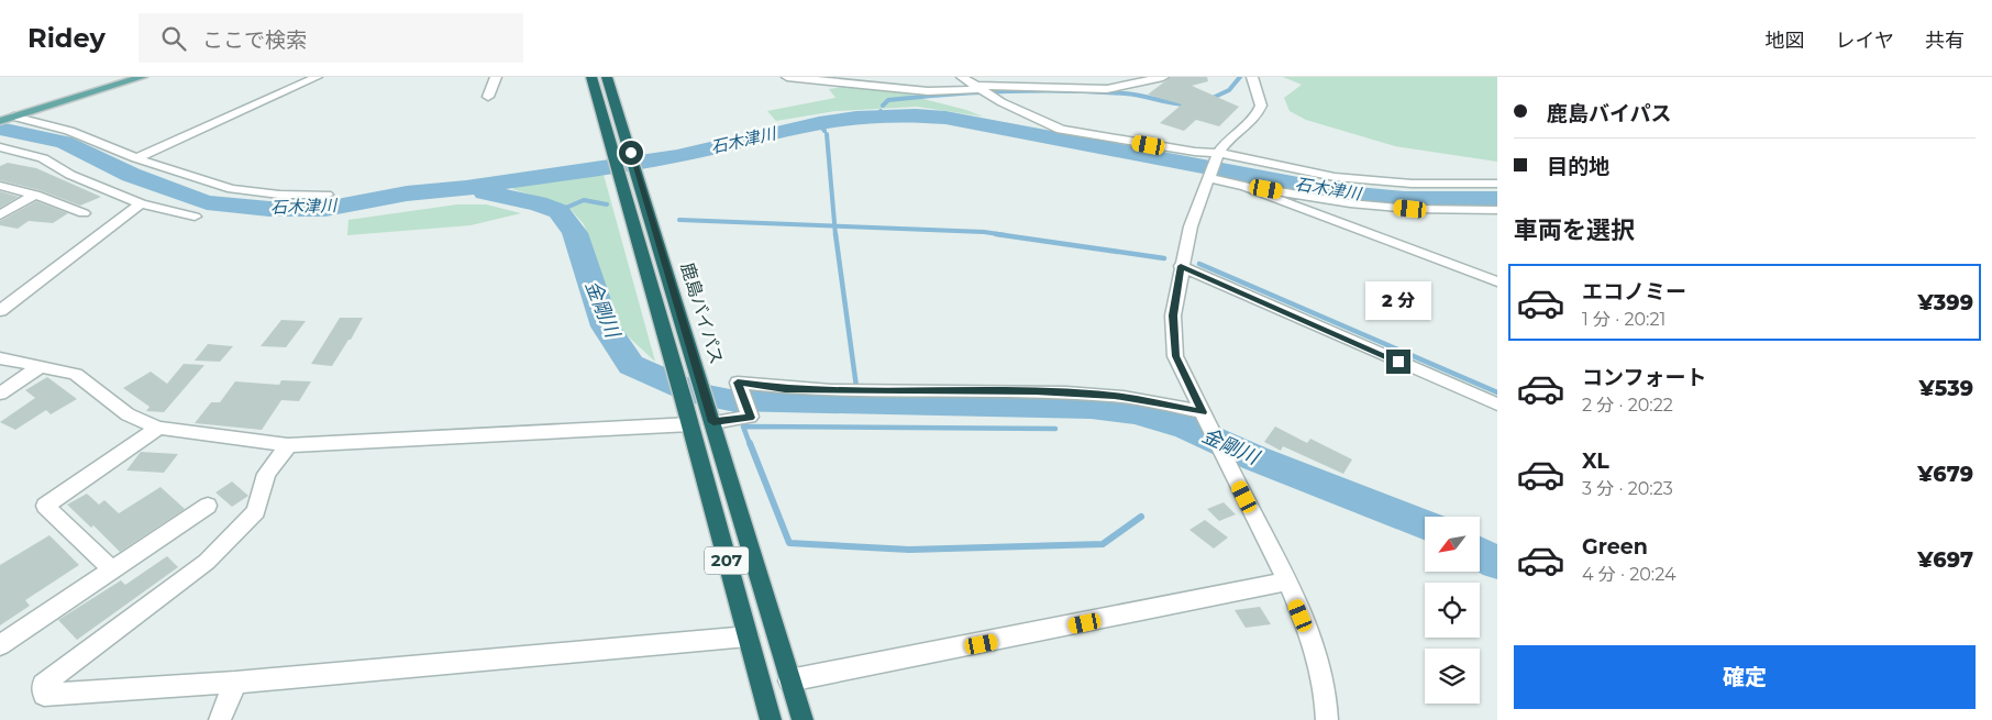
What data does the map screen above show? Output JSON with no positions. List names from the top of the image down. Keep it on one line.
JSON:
{"streets":{"highway":["鹿島バイパス","207"]},"water":["石木津川","金剛川"],"north":"bottom left","page":{"header":"Ridey","search":"ここで検索","nav":["地図","レイヤ","共有"],"banner":["鹿島バイパス","目的地"],"heading":"車両を選択","list":[{"name":"エコノミー","note":"1 分 · 20:21","value":"¥399"},{"name":"コンフォート","note":"2 分 · 20:22","value":"¥539"},{"name":"XL","note":"3 分 · 20:23","value":"¥679"},{"name":"Green","note":"4 分 · 20:24","value":"¥697"}],"bubble":"2 分","buttons":"確定"}}
